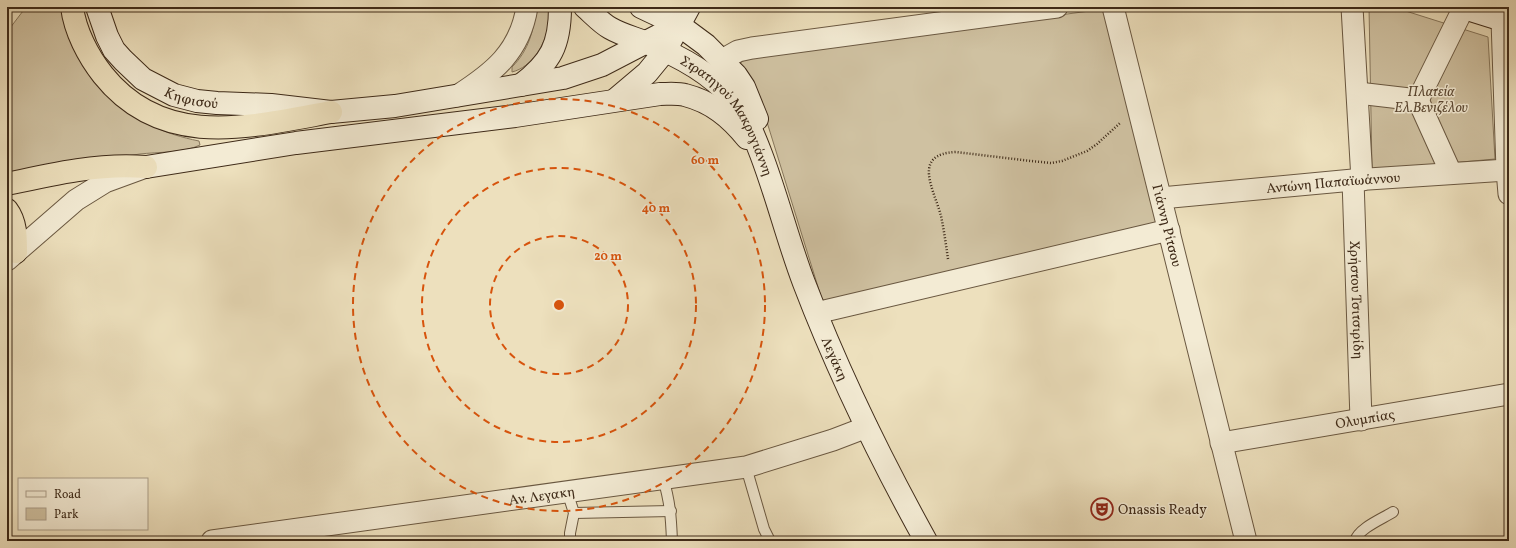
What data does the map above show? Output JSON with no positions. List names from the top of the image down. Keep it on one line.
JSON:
{"streets":{"street":["Κηφισού","Στρατηγού Μακρυγιάννη","Αντώνη Παπαϊωάννου","Γιάννη Ρίτσου","Χρήστου Τσιτσιρίδη","Λεγάκη","Ολυμπίας","Αν. Λεγακη"]},"crossings":[["Κηφισού","Στρατηγού Μακρυγιάννη"],["Στρατηγού Μακρυγιάννη","Λεγάκη"],["Αντώνη Παπαϊωάννου","Γιάννη Ρίτσου"],["Αντώνη Παπαϊωάννου","Χρήστου Τσιτσιρίδη"],["Γιάννη Ρίτσου","Ολυμπίας"],["Χρήστου Τσιτσιρίδη","Ολυμπίας"],["Λεγάκη","Αν. Λεγακη"]],"parks":["Πλατεία Ελ.Βενιζέλου"],"places":{"theatre":["Onassis Ready"]},"legend":["Road","Park"],"rings":["60 m","40 m","20 m"]}
